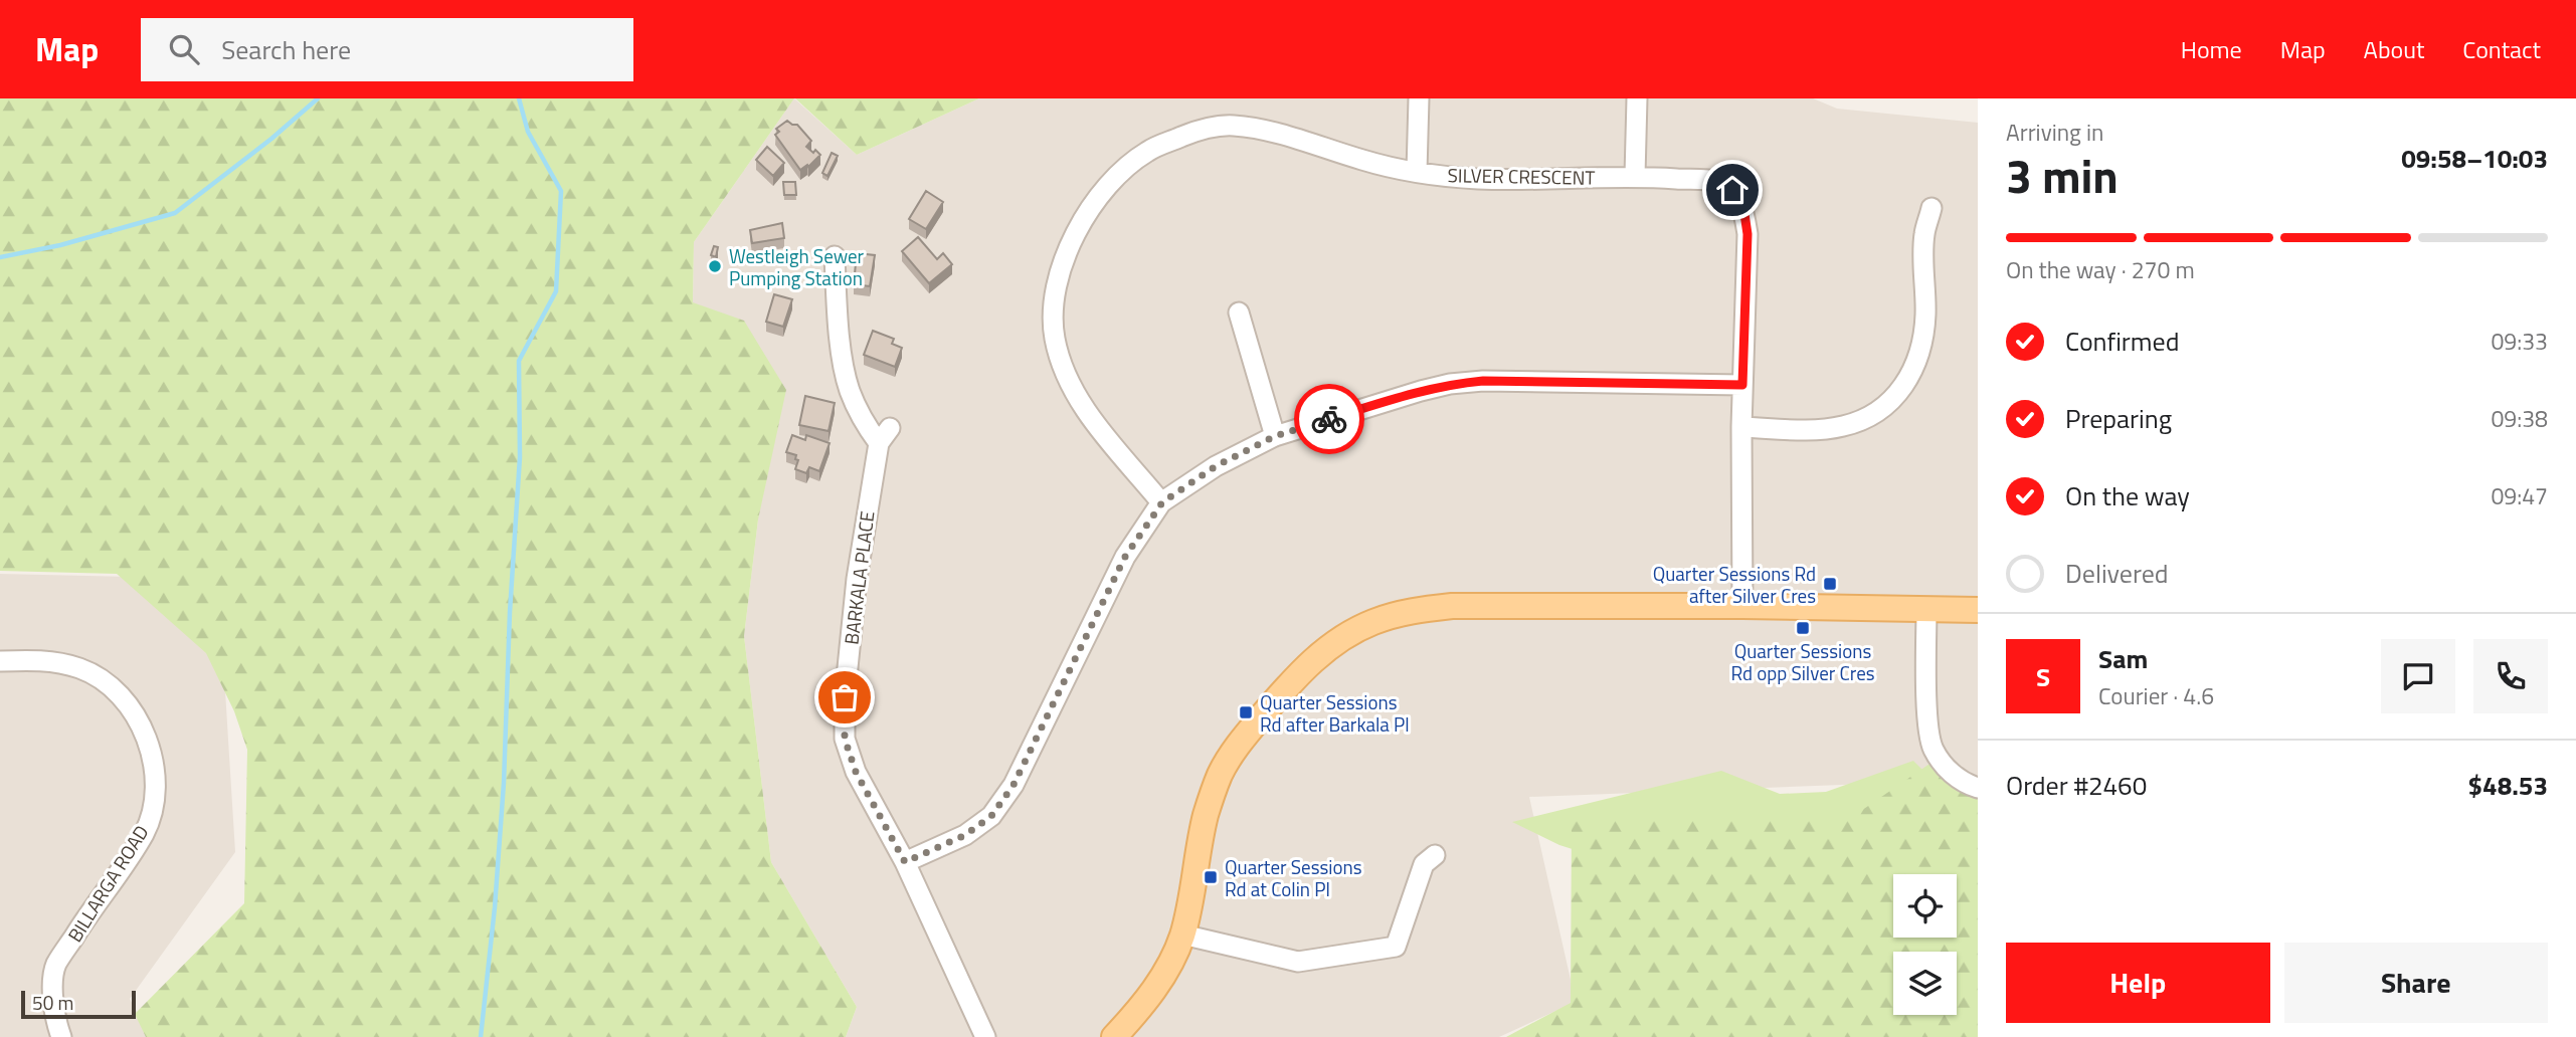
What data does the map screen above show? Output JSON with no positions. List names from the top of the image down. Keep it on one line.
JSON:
{"streets":{"street":["SILVER CRESCENT","BARKALA PLACE","BILLARGA ROAD"]},"places":{"other":["Westleigh Sewer Pumping Station"],"transit":["Quarter Sessions Rd after Silver Cres","Quarter Sessions Rd opp Silver Cres","Quarter Sessions Rd after Barkala Pl","Quarter Sessions Rd at Colin Pl"]},"scale_bar":"50 m","page":{"header":"Map","search":"Search here","nav":["Home","Map","About","Contact"],"heading":["3 min","Arriving in","09:58–10:03"],"panel":["Sam","Courier · 4.6","Order #2460","$48.53"],"bar":"On the way · 270 m","list":[["Confirmed","09:33"],["Preparing","09:38"],["On the way","09:47"],"Delivered"],"round":"S","buttons":["Help","Share"],"scale":"50 m"}}
